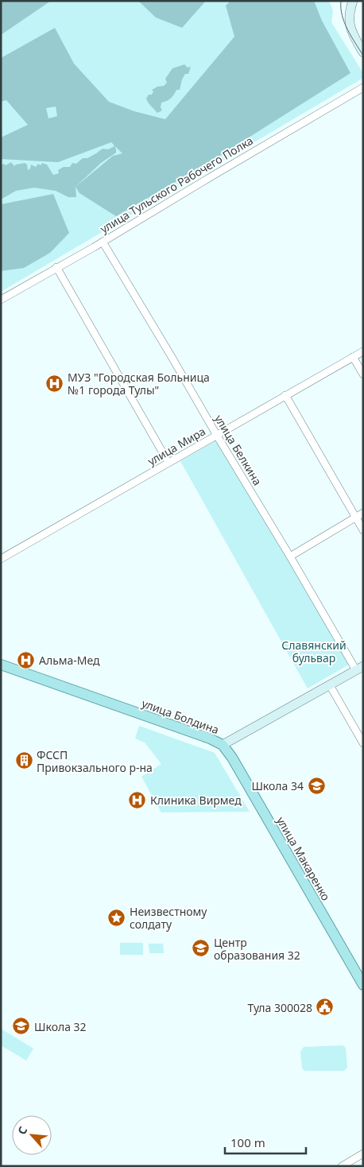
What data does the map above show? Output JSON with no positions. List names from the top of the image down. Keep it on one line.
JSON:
{"streets":{"main road":["улица Болдина","улица Макаренко"],"street":["улица Тульского Рабочего Полка","улица Мира","улица Белкина"]},"crossings":[["улица Тульского Рабочего Полка","улица Белкина"],["улица Мира","улица Белкина"],["улица Белкина","улица Болдина"],["улица Болдина","улица Макаренко"]],"parks":["Славянский бульвар"],"places":{"hospital":["МУЗ \"Городская Больница №1 города Тулы\"","Альма-Мед","Клиника Вирмед"],"building":["ФССП Привокзального р-на"],"school or university":["Школа 34","Центр образования 32","Школа 32"],"place":["Неизвестному солдату"],"public building":["Тула 300028"]},"scale_bar":"100 m","north":"top left"}
